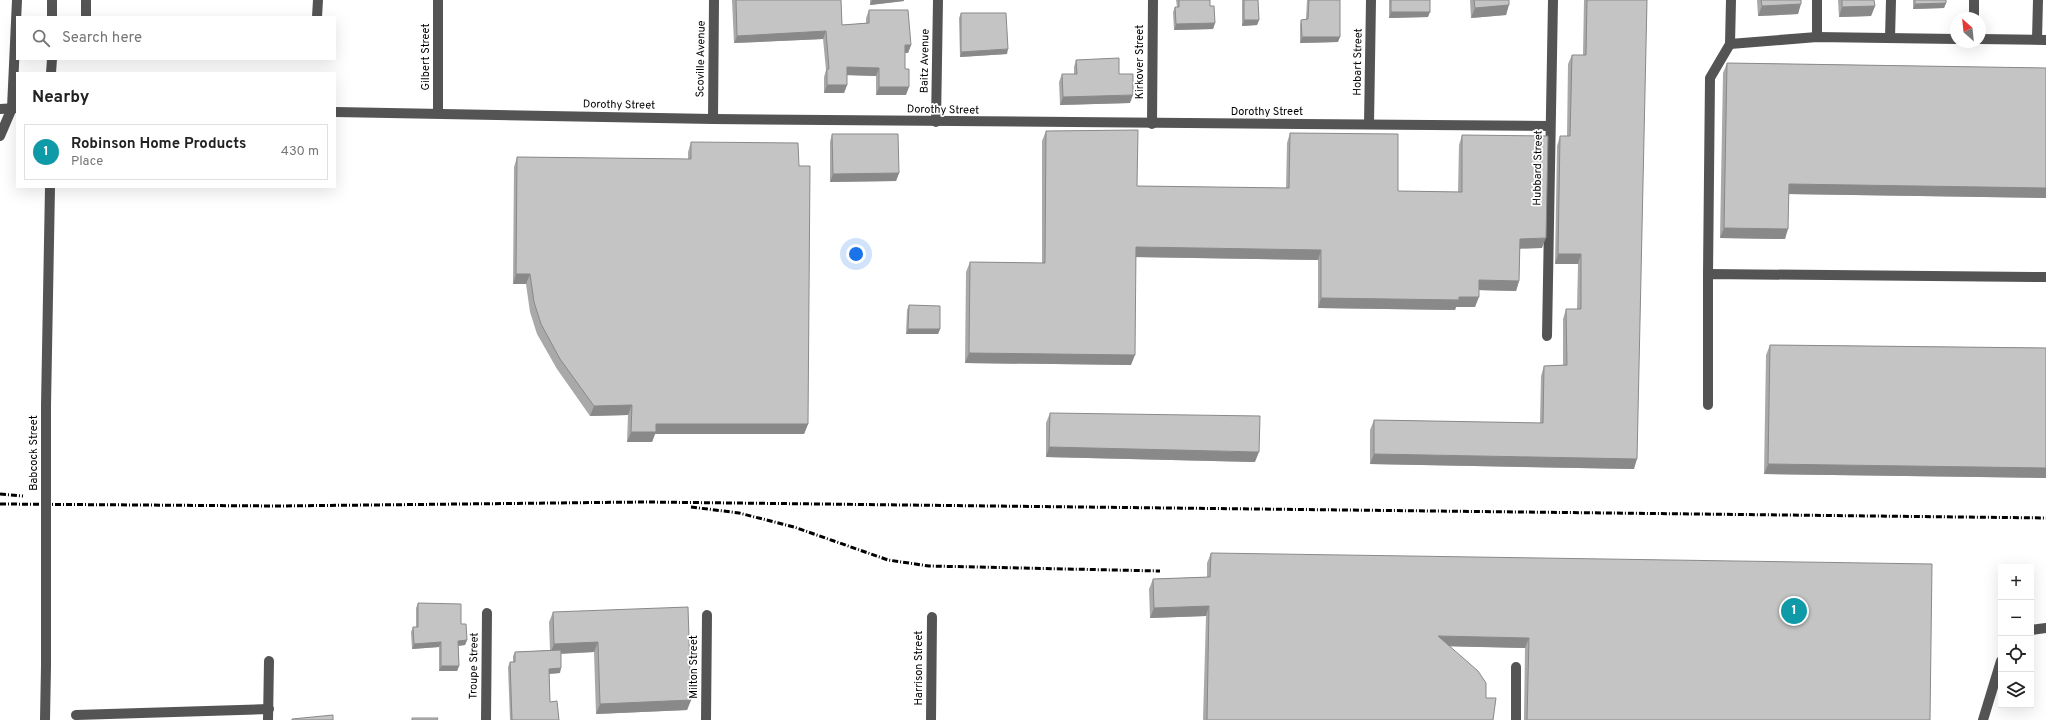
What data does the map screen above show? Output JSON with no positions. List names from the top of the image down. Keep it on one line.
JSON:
{"streets":{"street":["Gilbert Street","Scoville Avenue","Baitz Avenue","Kirkover Street","Hobart Street","Dorothy Street","Hubbard Street","Babcock Street","Troupe Street","Milton Street","Harrison Street"]},"crossings":[["Gilbert Street","Dorothy Street"],["Scoville Avenue","Dorothy Street"],["Baitz Avenue","Dorothy Street"],["Kirkover Street","Dorothy Street"],["Hobart Street","Dorothy Street"],["Dorothy Street","Hubbard Street"]],"north":"top left","page":{"search":"Search here","heading":"Nearby","list":[{"mark":"1","name":"Robinson Home Products","note":"Place","value":"430 m"}],"map_buttons":["+","−"],"pins":"1"}}
